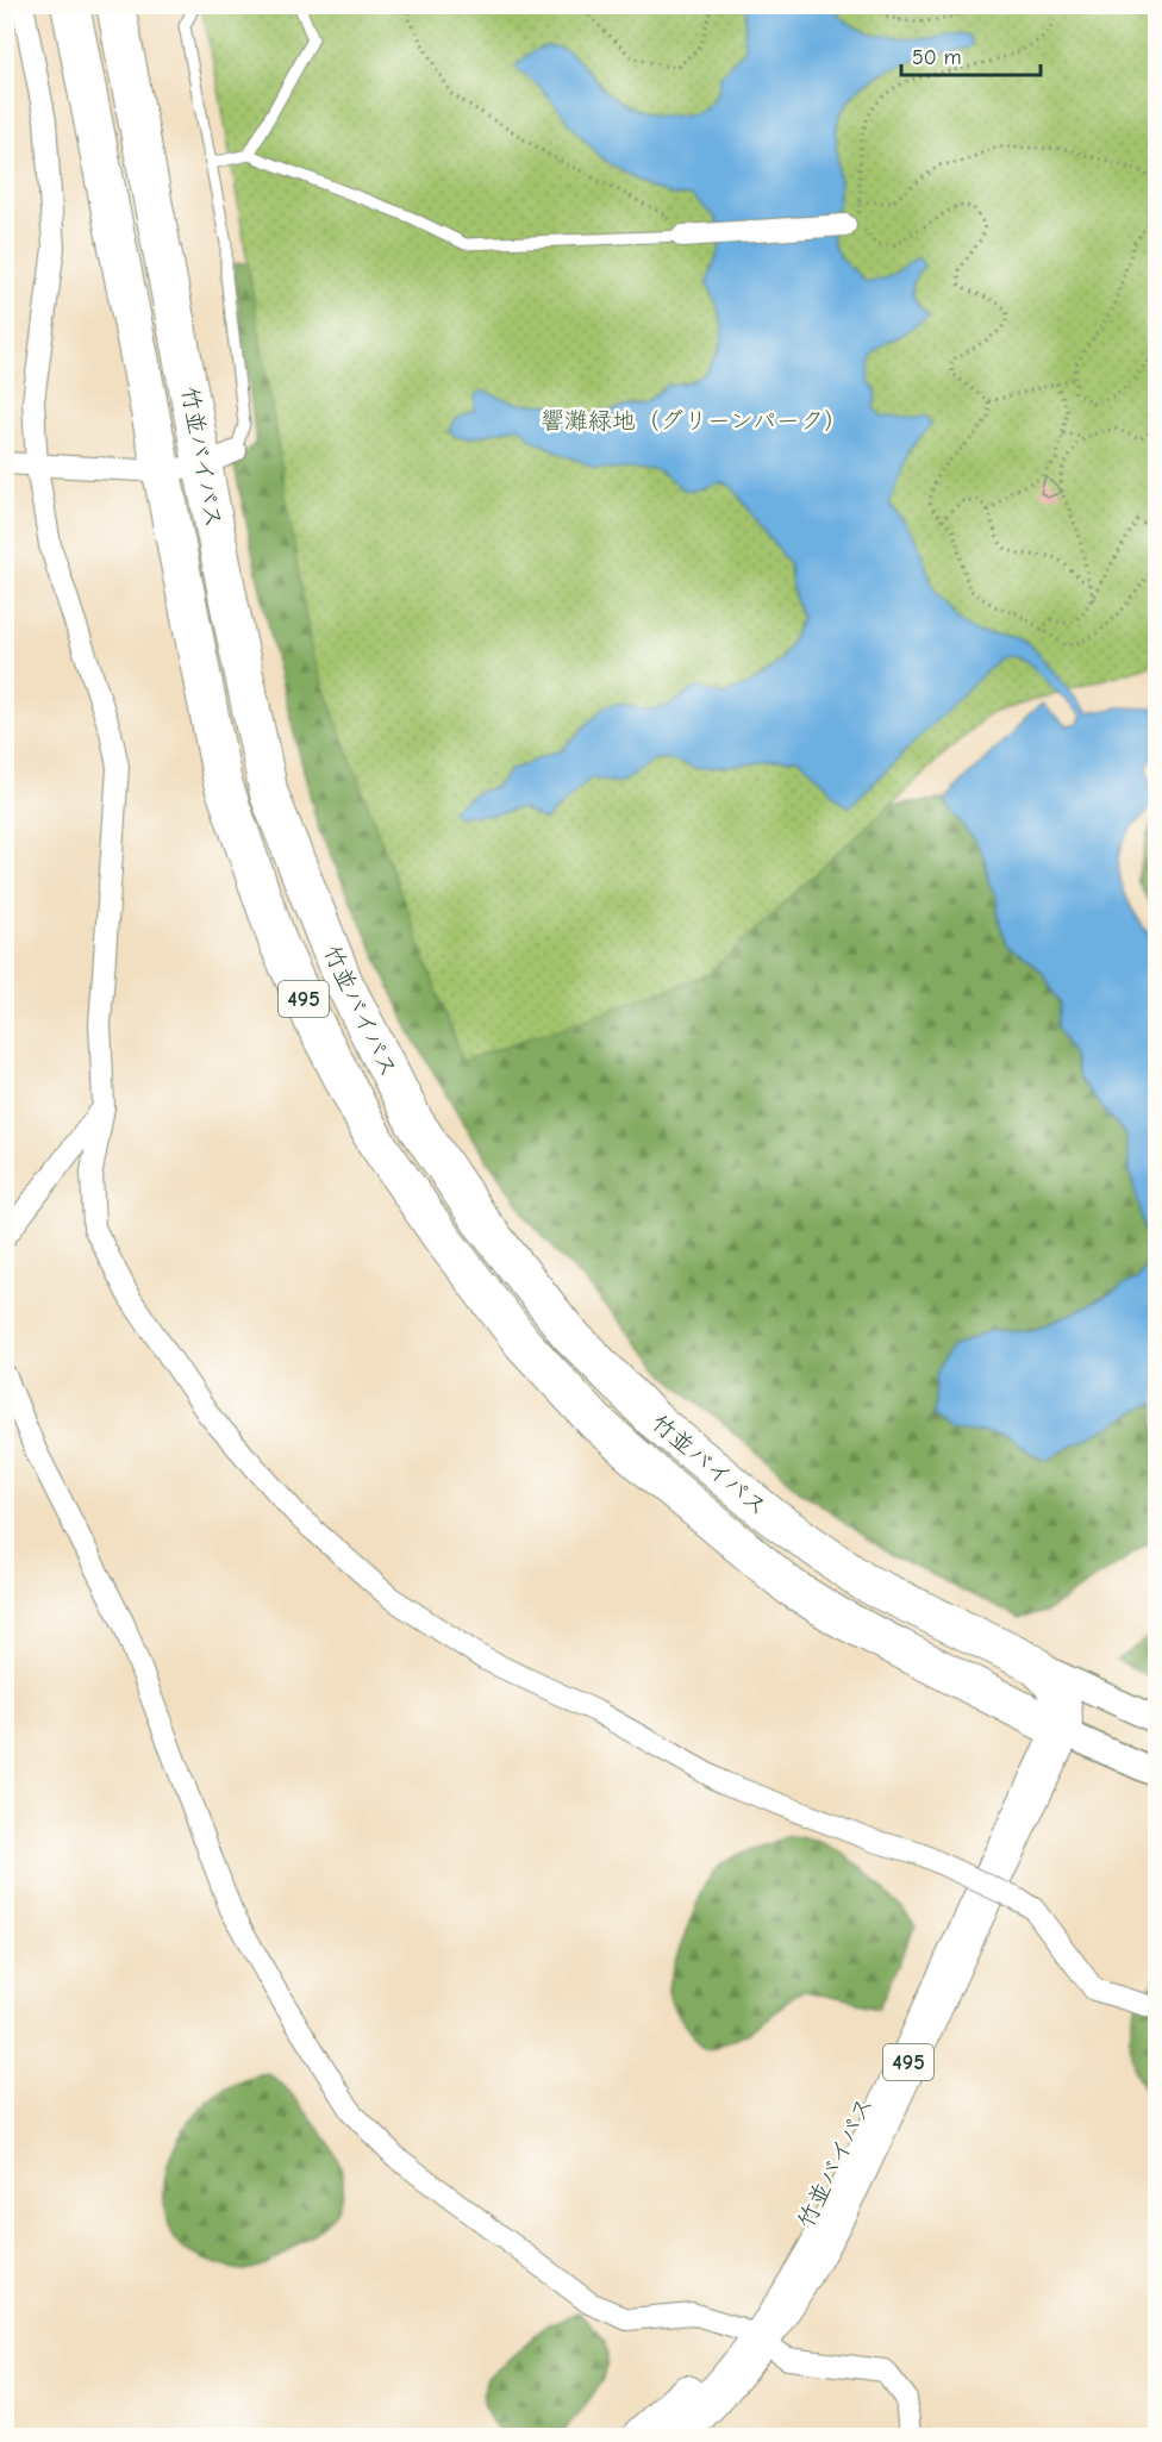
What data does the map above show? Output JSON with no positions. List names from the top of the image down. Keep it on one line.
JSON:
{"streets":{"highway":["竹並バイパス","495"]},"parks":["響灘緑地（グリーンパーク）"],"scale_bar":"50 m"}
